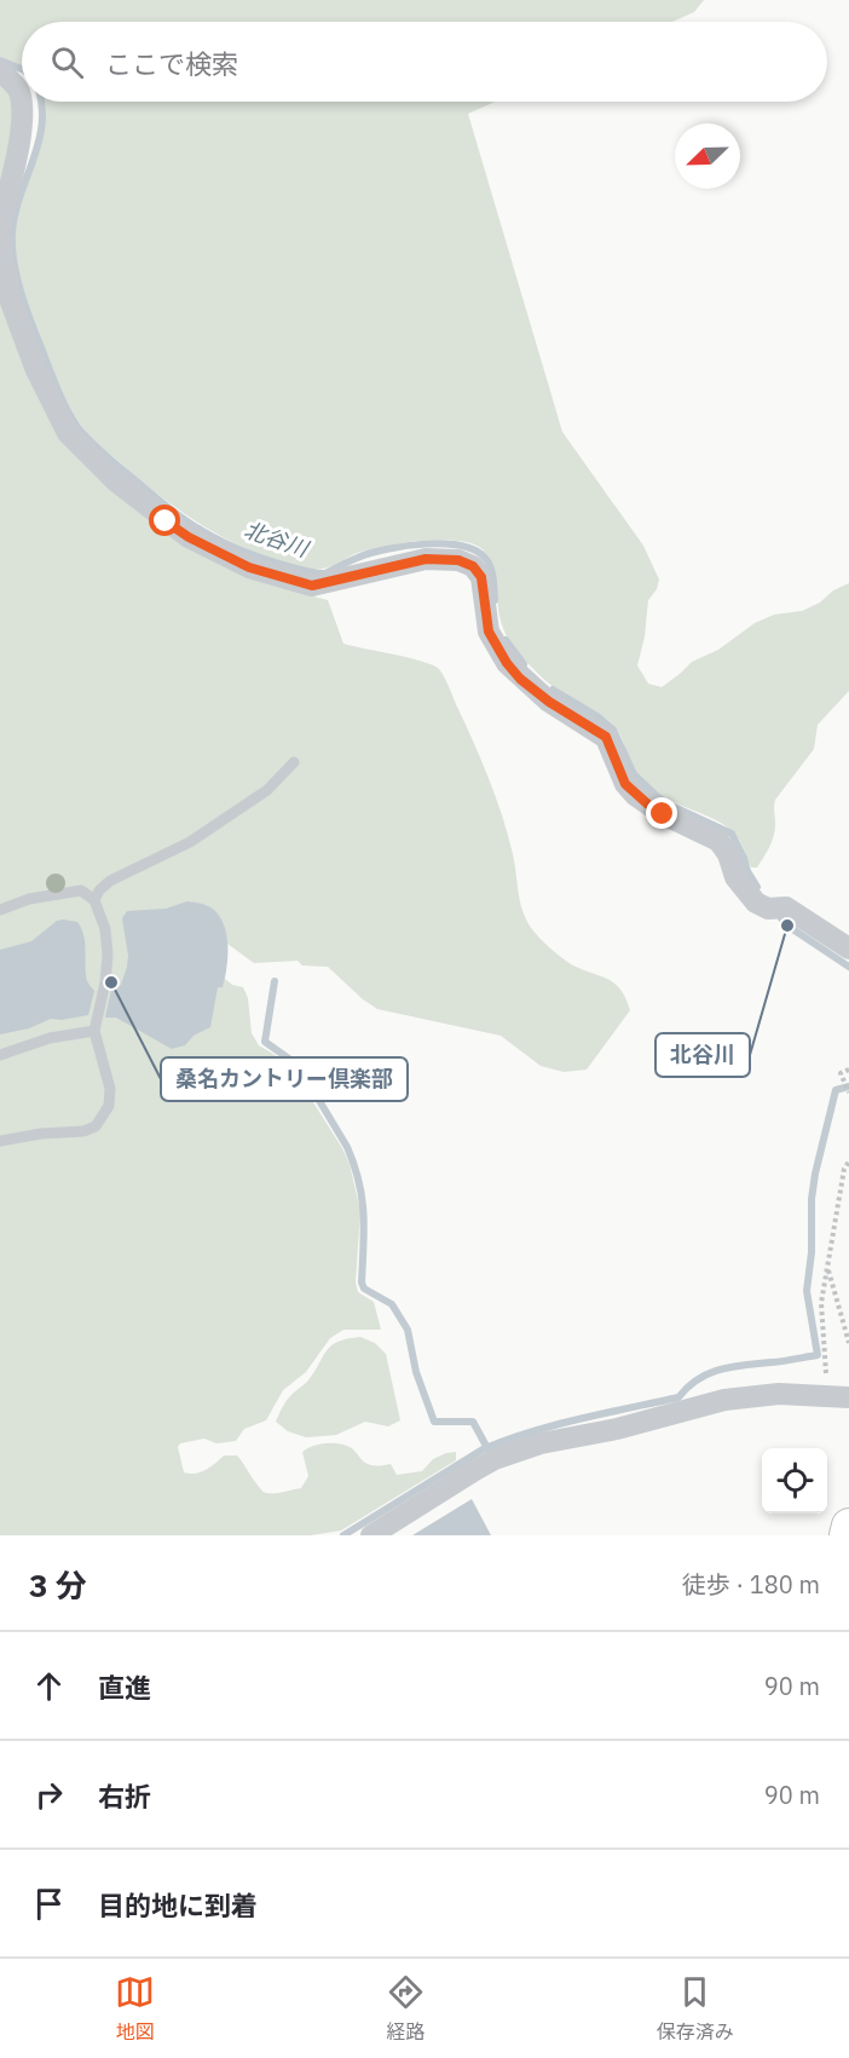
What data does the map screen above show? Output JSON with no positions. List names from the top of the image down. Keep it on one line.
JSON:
{"water":["北谷川"],"places":["北谷川","桑名カントリー倶楽部"],"north":"bottom left","page":{"search":"ここで検索","heading":["3 分","徒歩 · 180 m"],"list":[["直進","90 m"],["右折","90 m"],"目的地に到着"],"nav":["地図","経路","保存済み"]}}
